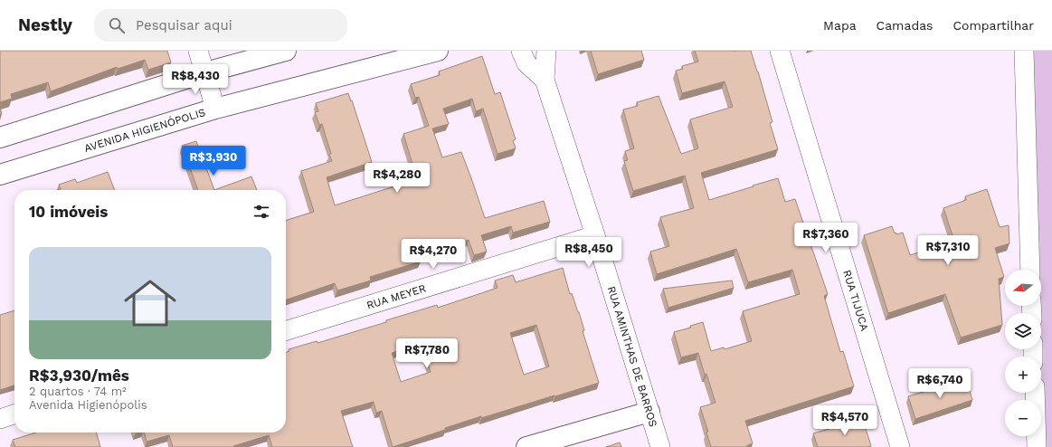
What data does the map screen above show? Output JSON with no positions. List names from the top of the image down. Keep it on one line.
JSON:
{"streets":{"main road":["AVENIDA HIGIENÓPOLIS"],"street":["RUA MEYER","RUA TIJUCA","RUA AMINTHAS DE BARROS"]},"crossings":[["RUA MEYER","RUA AMINTHAS DE BARROS"]],"north":"left","page":{"header":"Nestly","search":"Pesquisar aqui","nav":["Mapa","Camadas","Compartilhar"],"price":["R$8,430","R$3,930","R$4,280","R$7,360","R$7,310","R$8,450","R$4,270","R$7,780","R$6,740","R$4,570"],"heading":"10 imóveis","list":[{"name":"R$3,930/mês","note":"2 quartos · 74 m² · Avenida Higienópolis"}],"map_buttons":["+","−"]}}
